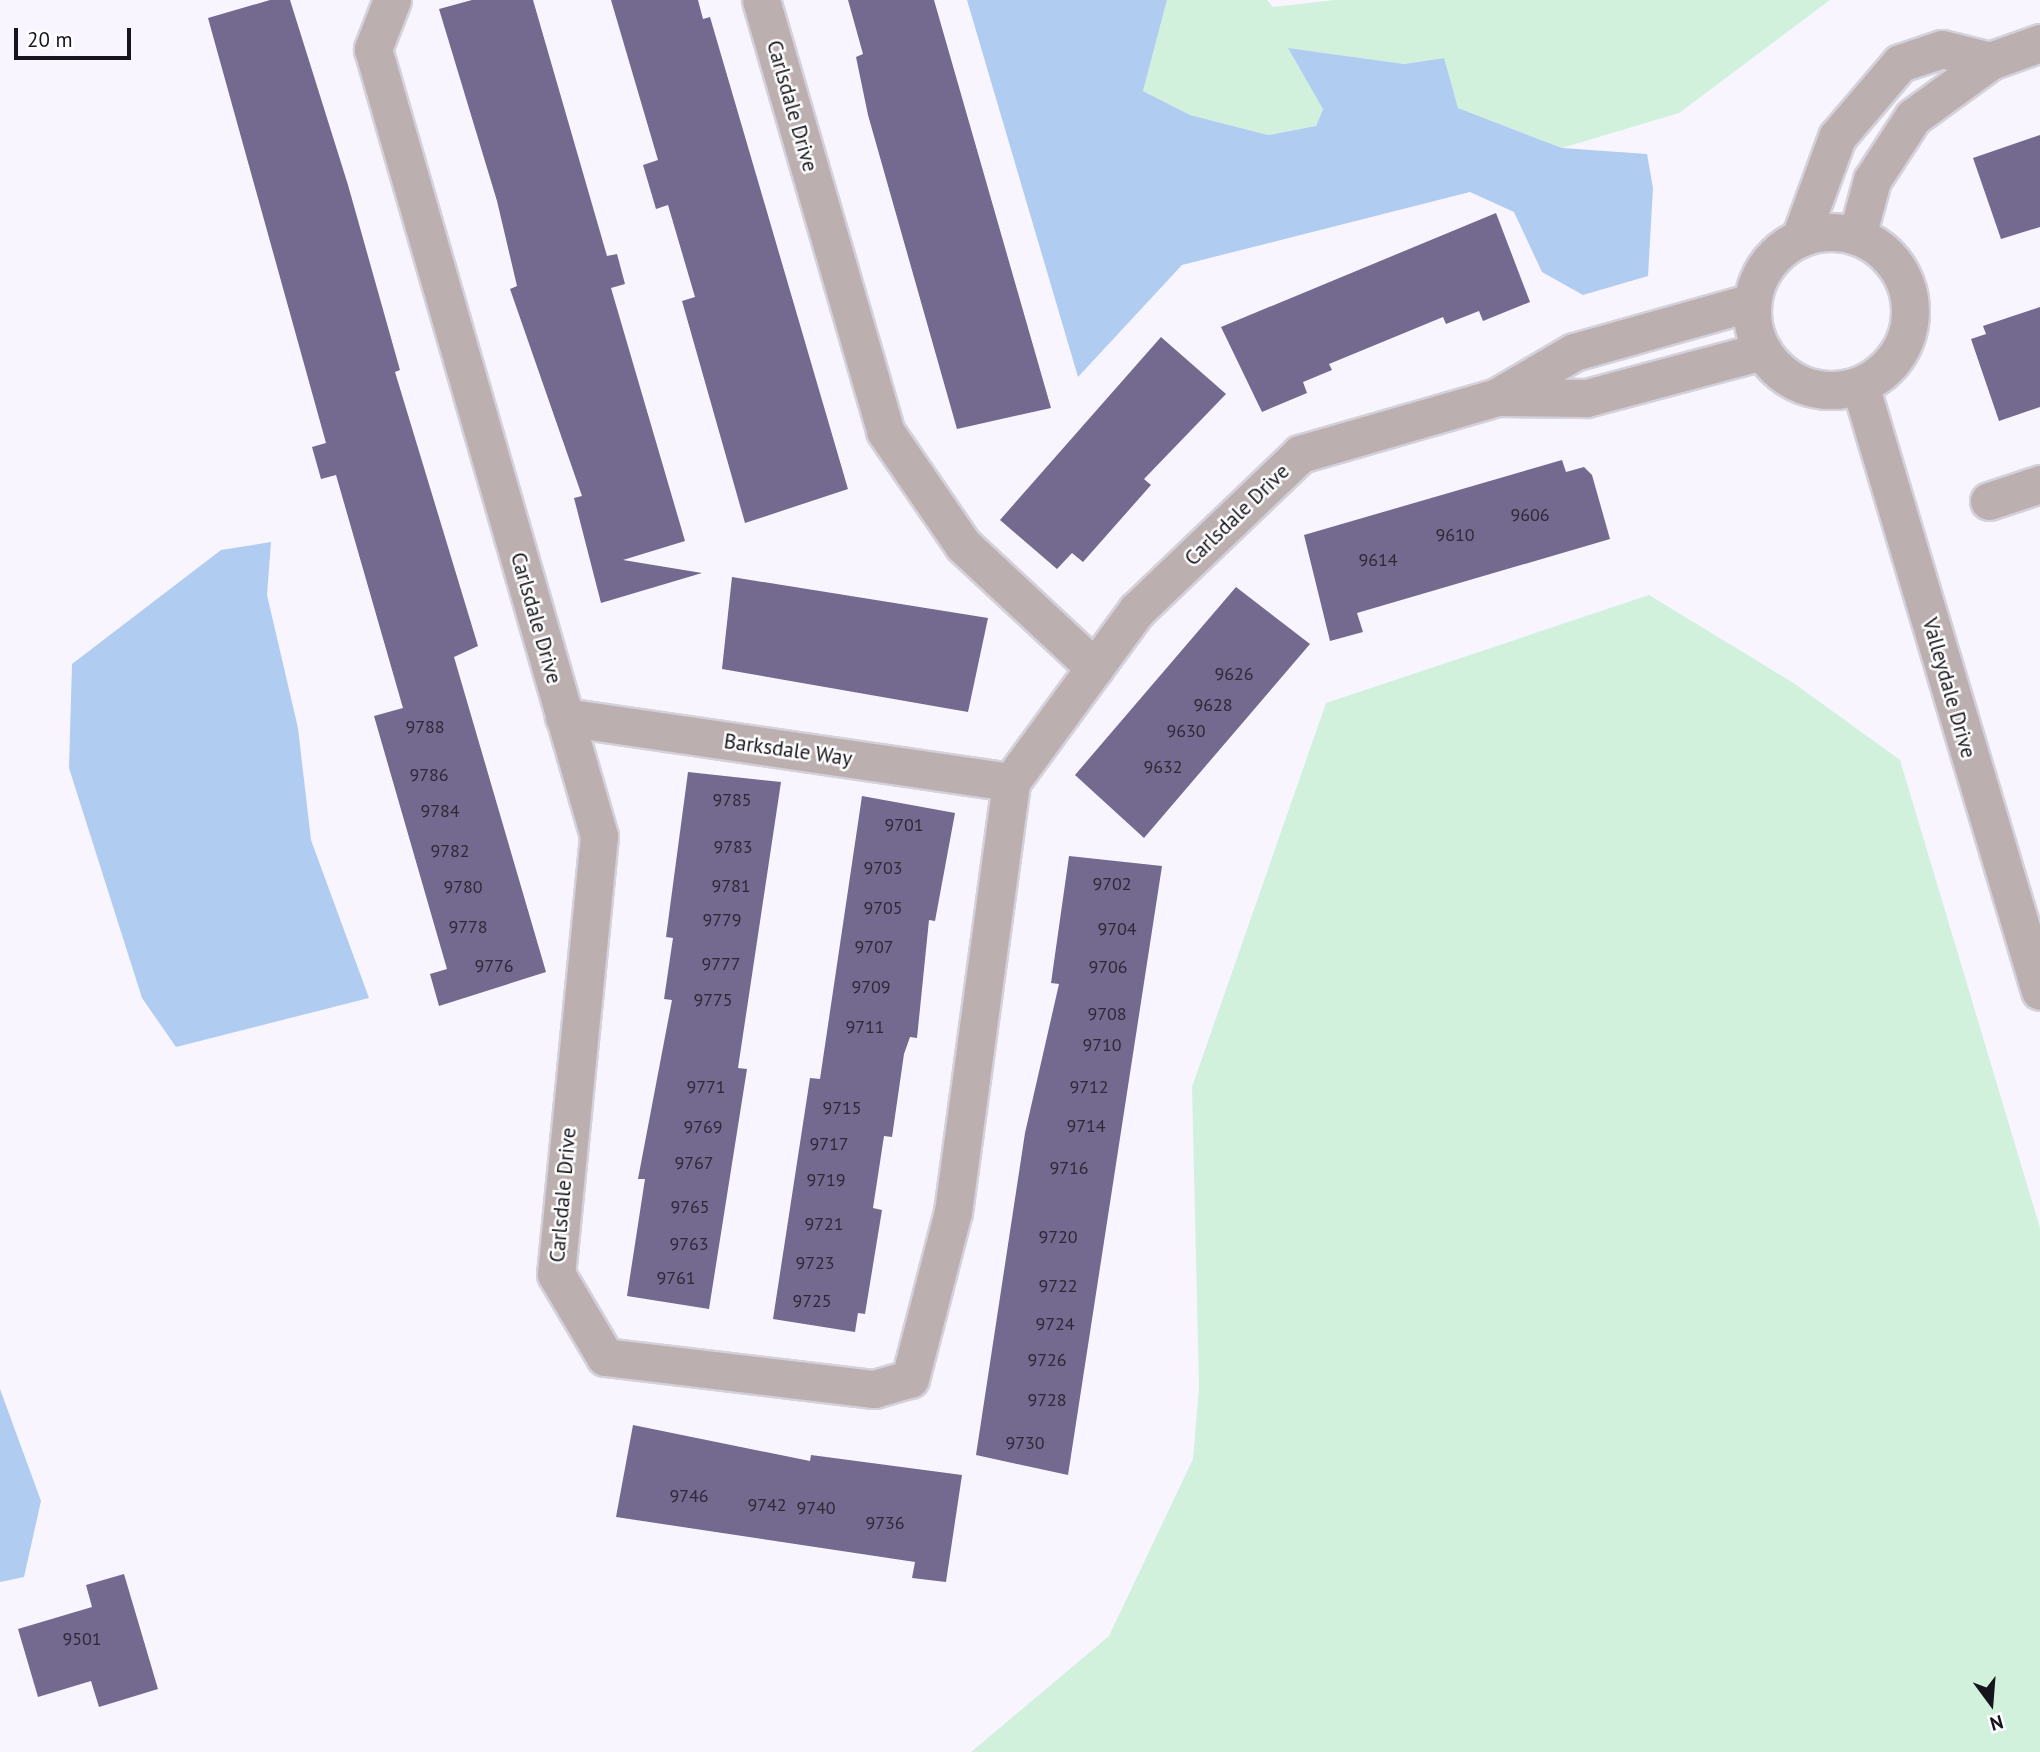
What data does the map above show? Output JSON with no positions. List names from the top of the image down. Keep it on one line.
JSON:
{"streets":{"street":["Carlsdale Drive","Valleydale Drive","Barksdale Way"]},"crossings":[["Carlsdale Drive","Valleydale Drive"],["Carlsdale Drive","Barksdale Way"]],"house_numbers":["9606","9610","9614","9626","9628","9788","9630","9632","9786","9785","9784","9701","9783","9782","9703","9702","9781","9780","9705","9779","9778","9704","9707","9777","9776","9706","9709","9775","9708","9711","9710","9771","9712","9715","9714","9769","9717","9767","9716","9719","9765","9721","9720","9763","9723","9761","9722","9725","9724","9726","9728","9730","9746","9742","9740","9736","9501"],"scale_bar":"20 m","north":"bottom"}
